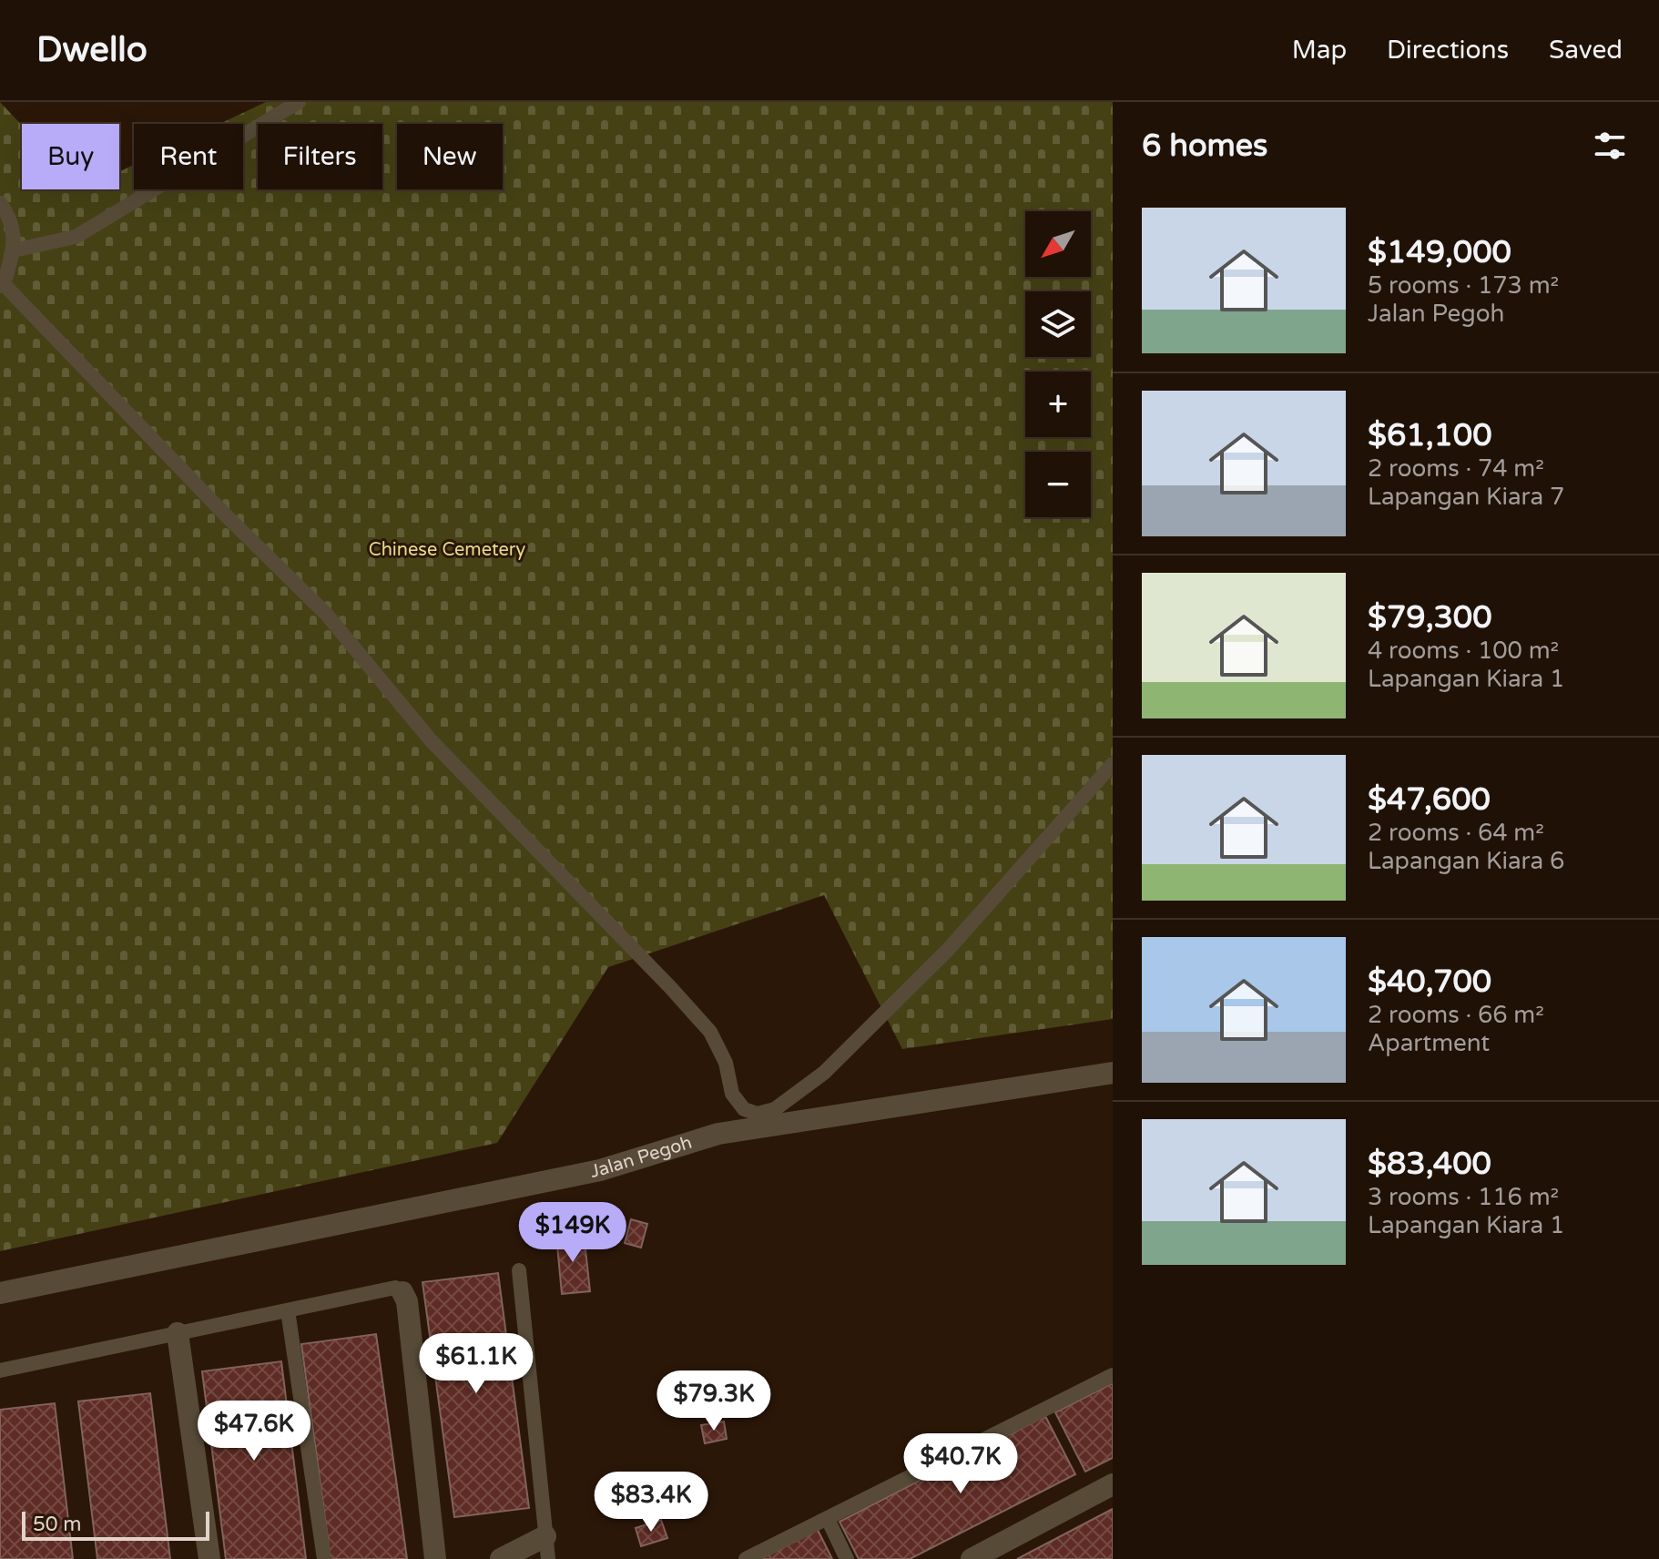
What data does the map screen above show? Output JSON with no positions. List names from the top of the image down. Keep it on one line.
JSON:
{"streets":{"street":["Jalan Pegoh"]},"parks":["Chinese Cemetery"],"scale_bar":"50 m","north":"bottom left","page":{"header":"Dwello","nav":["Map","Directions","Saved"],"heading":"6 homes","chip":["Buy","Rent","Filters","New"],"list":[{"name":"$149,000","note":"5 rooms · 173 m² · Jalan Pegoh"},{"name":"$61,100","note":"2 rooms · 74 m² · Lapangan Kiara 7"},{"name":"$79,300","note":"4 rooms · 100 m² · Lapangan Kiara 1"},{"name":"$47,600","note":"2 rooms · 64 m² · Lapangan Kiara 6"},{"name":"$40,700","note":"2 rooms · 66 m² · Apartment"},{"name":"$83,400","note":"3 rooms · 116 m² · Lapangan Kiara 1"}],"map_buttons":["+","−"],"price":["$149K","$61.1K","$79.3K","$47.6K","$40.7K","$83.4K"],"scale":"50 m"}}
